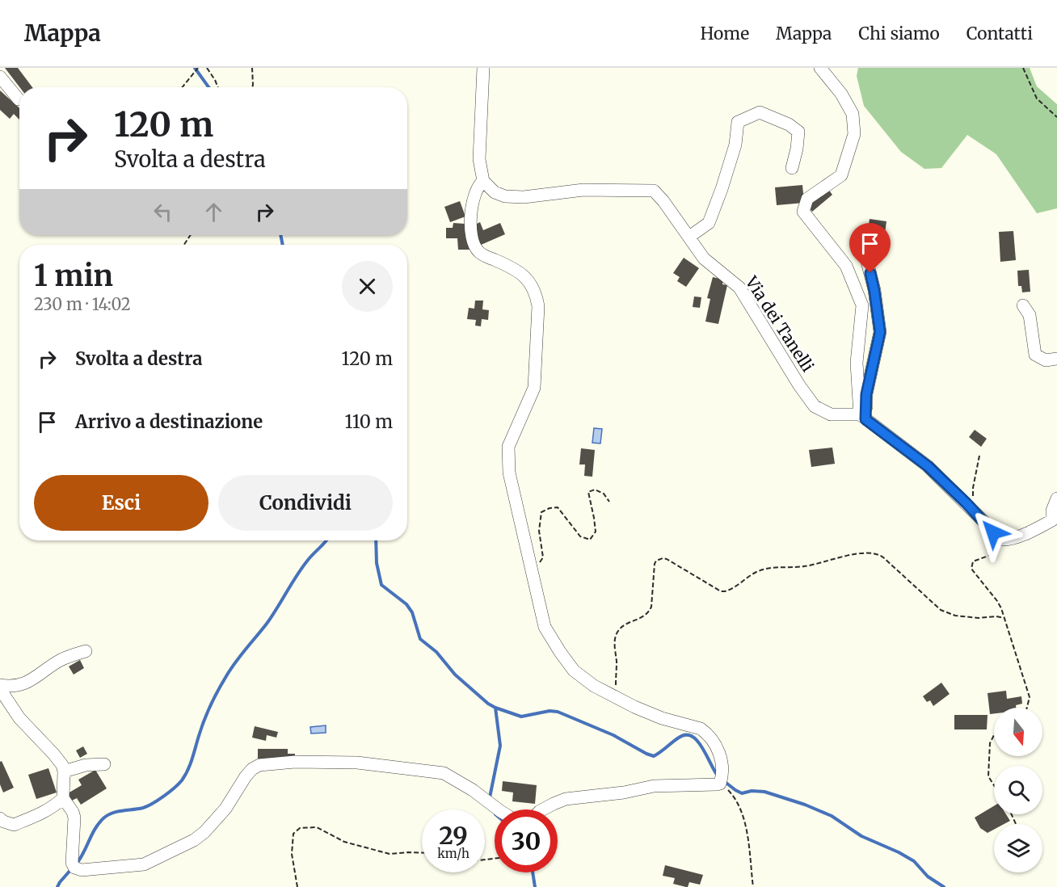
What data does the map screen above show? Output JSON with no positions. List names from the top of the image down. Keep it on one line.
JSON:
{"streets":{"street":["Via dei Tanelli"]},"north":"bottom","page":{"header":"Mappa","nav":["Home","Mappa","Chi siamo","Contatti"],"turn":["120 m","Svolta a destra"],"heading":["1 min","230 m · 14:02"],"list":[{"name":"Svolta a destra","value":"120 m"},{"name":"Arrivo a destinazione","value":"110 m"}],"buttons":["Esci","Condividi"],"speed":"29 km/h","limit":"30"}}
